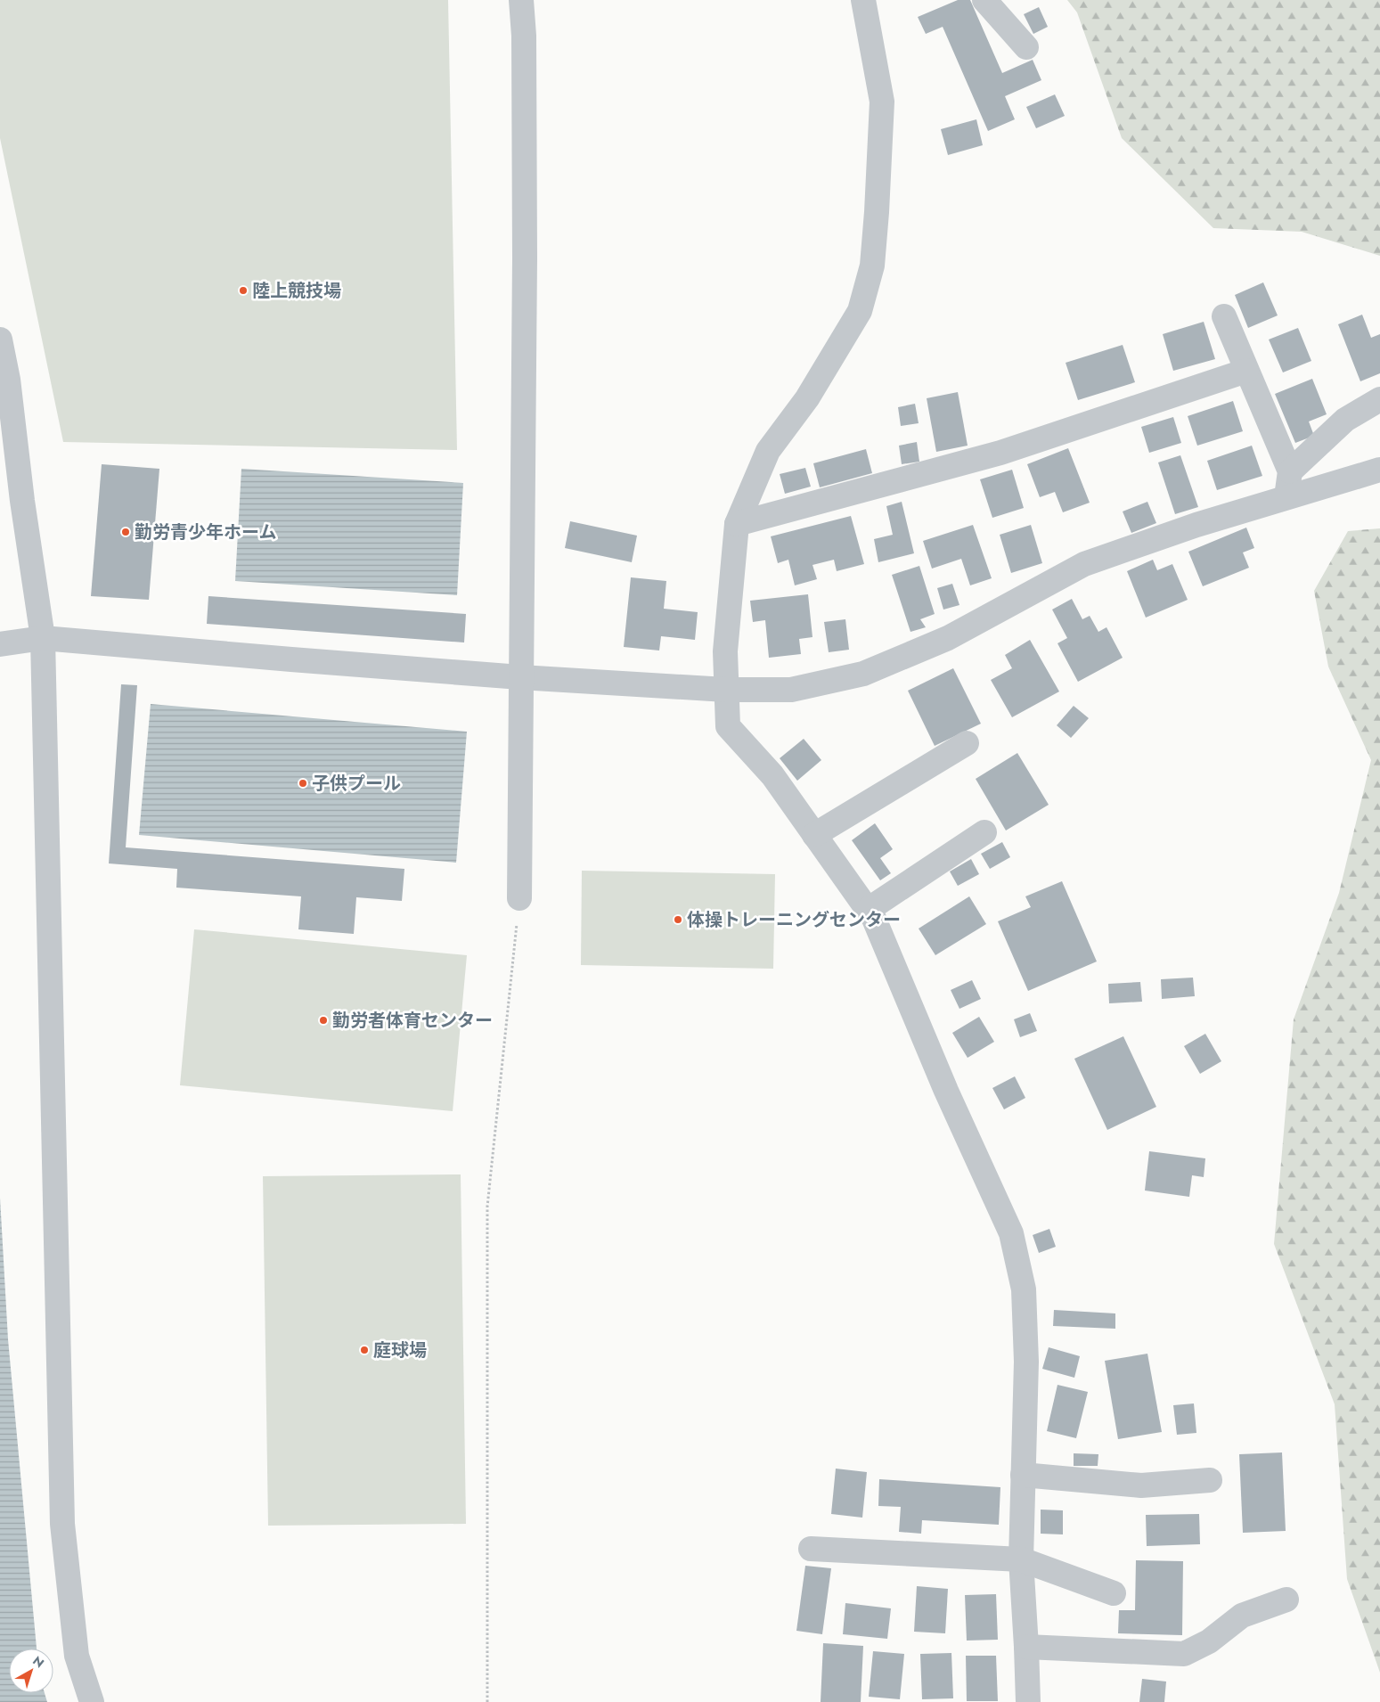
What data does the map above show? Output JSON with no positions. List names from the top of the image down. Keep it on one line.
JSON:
{"places":["陸上競技場","勤労青少年ホーム","子供プール","体操トレーニングセンター","勤労者体育センター","庭球場"],"north":"top right"}
